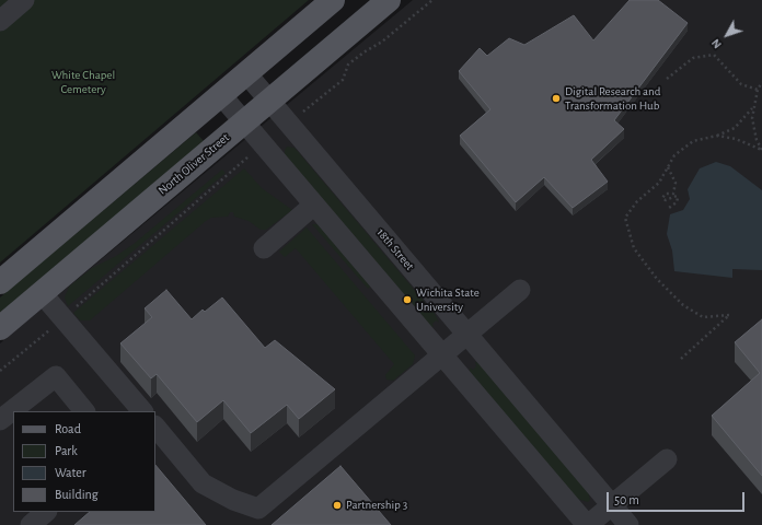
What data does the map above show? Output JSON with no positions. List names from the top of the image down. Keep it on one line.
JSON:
{"streets":{"main road":["North Oliver Street"],"street":["18th Street"]},"crossings":[["North Oliver Street","18th Street"]],"parks":["White Chapel Cemetery"],"places":["Digital Research and Transformation Hub","Wichita State University","Partnership 3"],"legend":["Road","Park","Water","Building"],"scale_bar":"50 m","north":"bottom left"}
